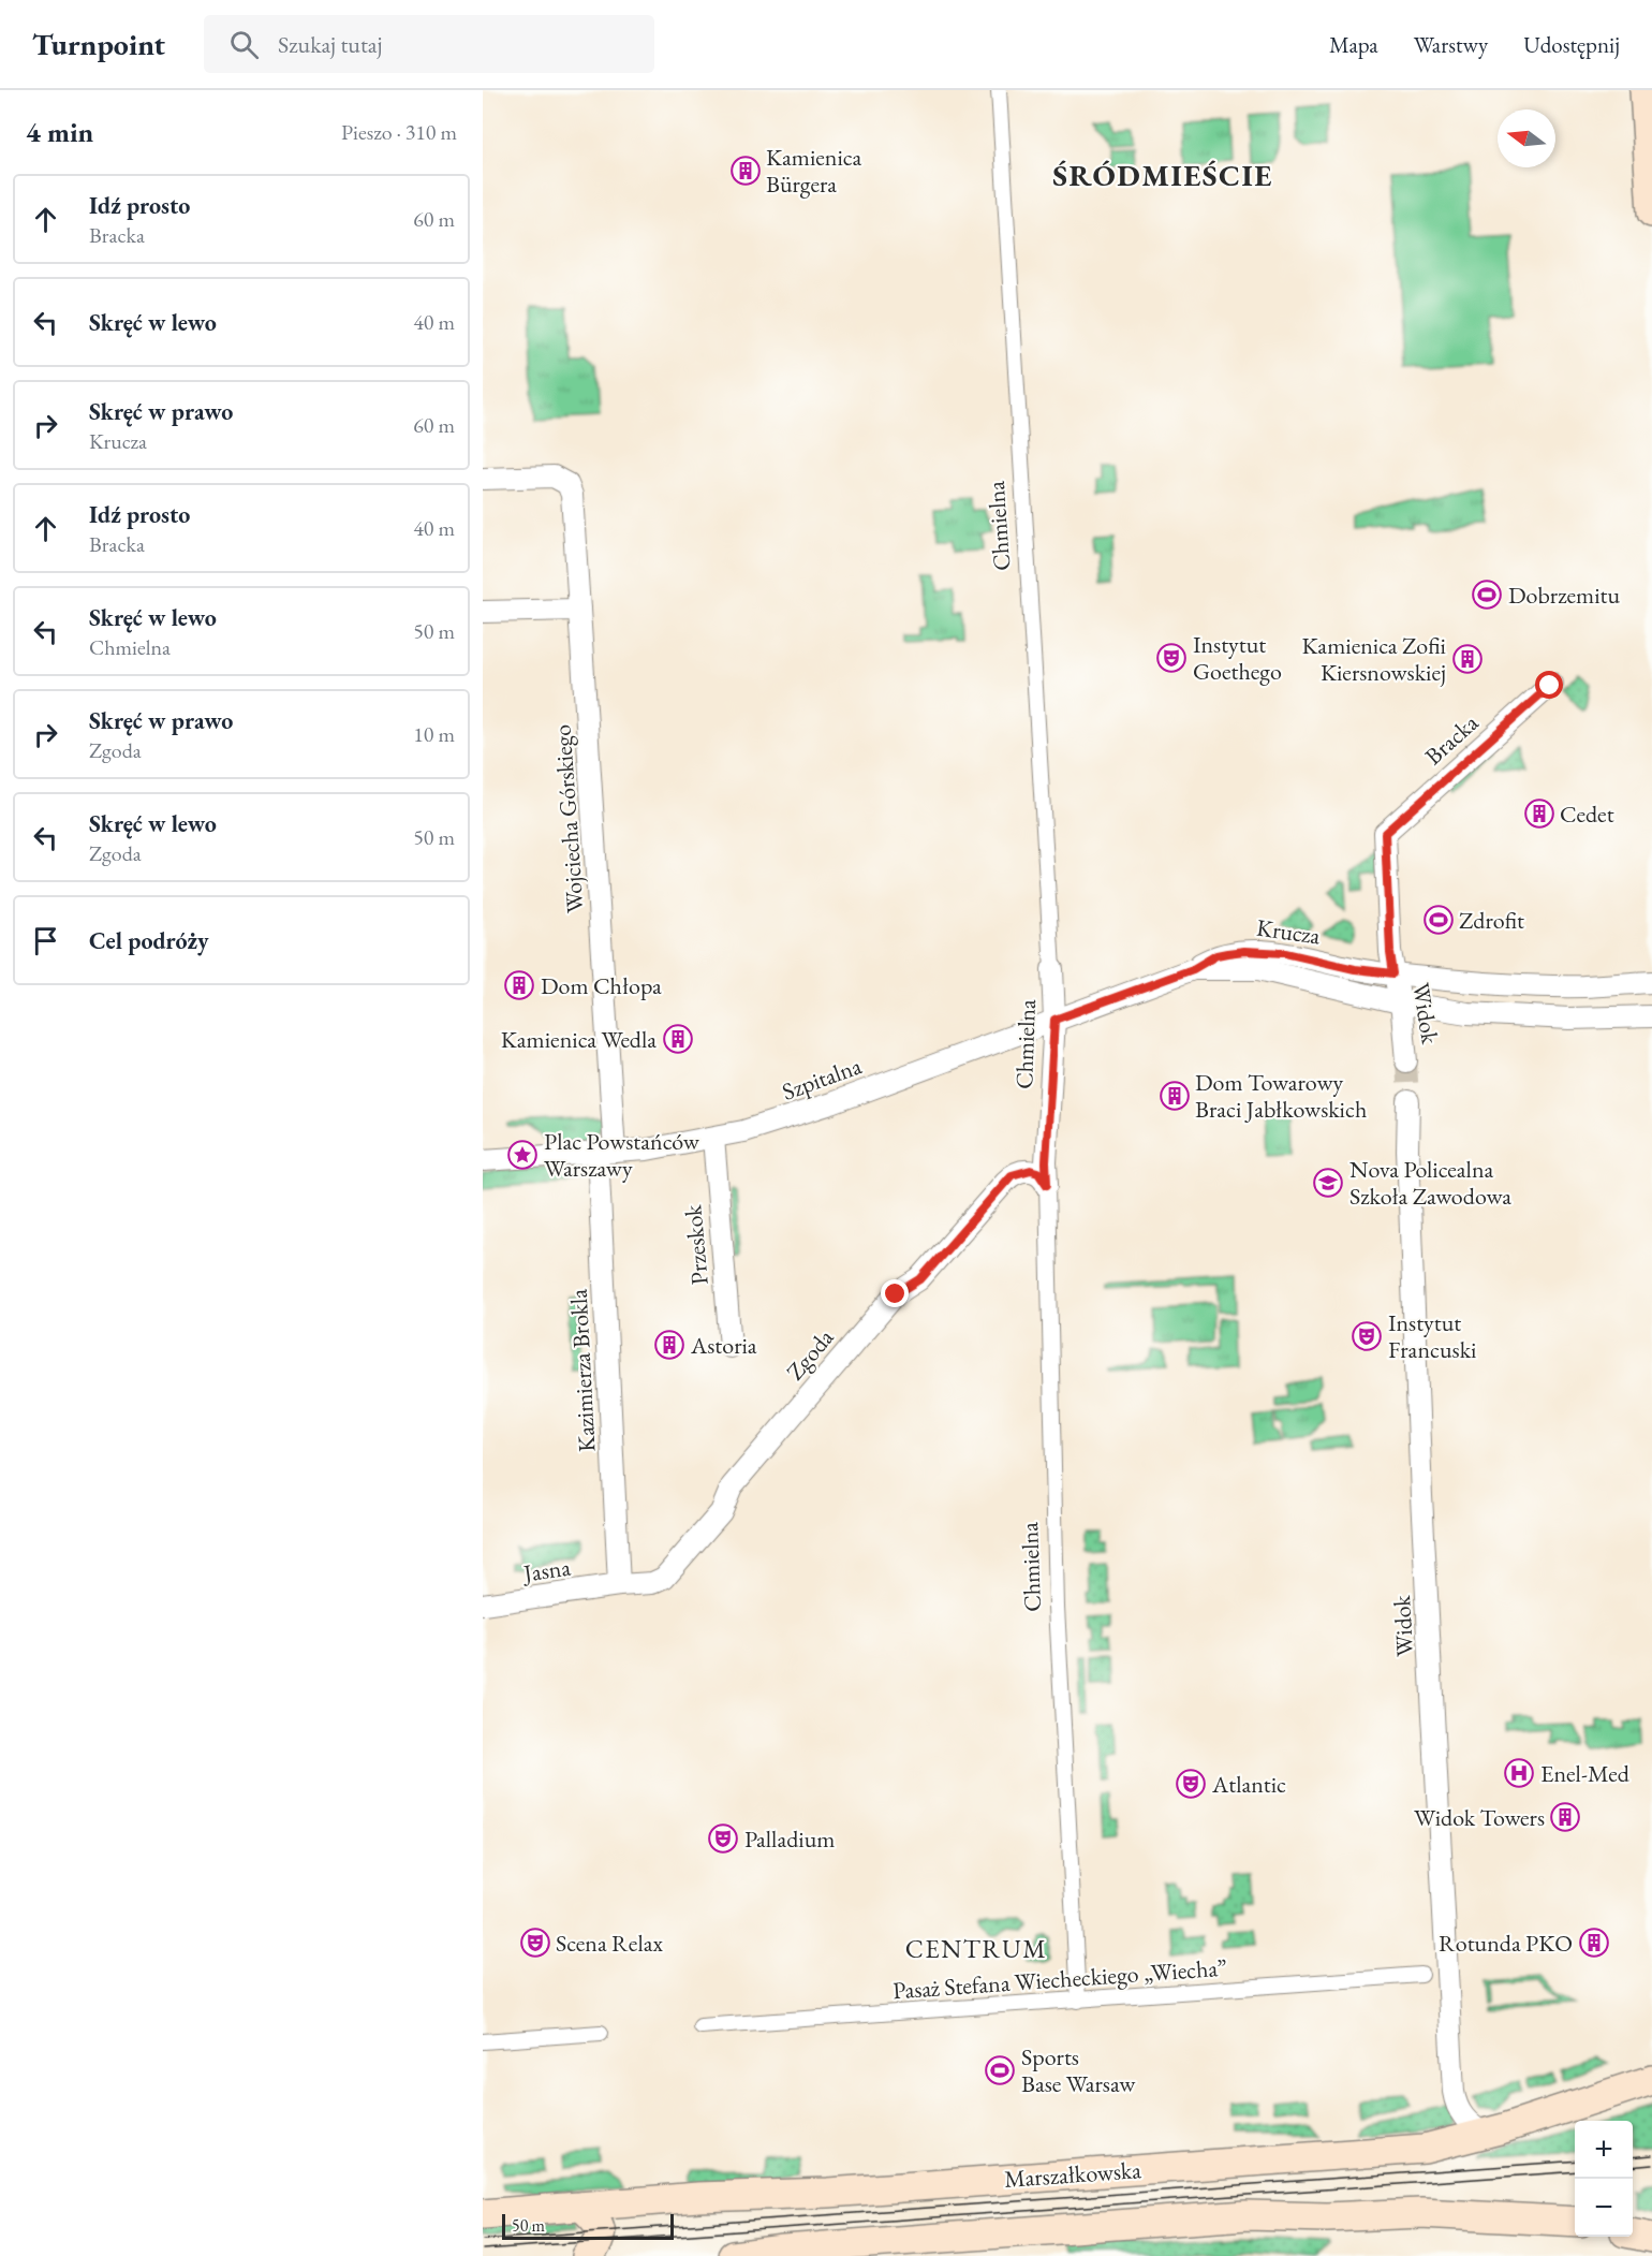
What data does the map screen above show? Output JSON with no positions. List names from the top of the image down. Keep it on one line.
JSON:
{"streets":{"main road":["Marszałkowska"],"street":["Chmielna","Bracka","Wojciecha Górskiego","Krucza","Widok","Szpitalna","Przeskok","Zgoda","Kazimierza Brokla","Jasna","Pasaż Stefana Wiecheckiego „Wiecha”"]},"crossings":[["Chmielna","Szpitalna"],["Chmielna","Zgoda"],["Chmielna","Pasaż Stefana Wiecheckiego „Wiecha”"],["Bracka","Widok"],["Wojciecha Górskiego","Szpitalna"],["Wojciecha Górskiego","Kazimierza Brokla"],["Krucza","Widok"],["Widok","Marszałkowska"],["Szpitalna","Przeskok"],["Szpitalna","Kazimierza Brokla"],["Zgoda","Kazimierza Brokla"],["Zgoda","Jasna"],["Kazimierza Brokla","Jasna"]],"districts":["ŚRÓDMIEŚCIE","CENTRUM"],"places":{"building":["Kamienica Bürgera","Kamienica Zofii Kiersnowskiej","Cedet","Dom Chłopa","Kamienica Wedla","Dom Towarowy Braci Jabłkowskich","Astoria","Widok Towers","Rotunda PKO"],"sports":["Dobrzemitu","Zdrofit","Sports Base Warsaw"],"theatre":["Instytut Goethego","Instytut Francuski","Atlantic","Palladium","Scena Relax"],"place":["Plac Powstańców Warszawy"],"school or university":["Nova Policealna Szkoła Zawodowa"],"hospital":["Enel-Med"]},"scale_bar":"50 m","north":"left","page":{"header":"Turnpoint","search":"Szukaj tutaj","nav":["Mapa","Warstwy","Udostępnij"],"heading":["4 min","Pieszo · 310 m"],"list":[["Idź prosto","Bracka","60 m"],["Skręć w lewo","40 m"],["Skręć w prawo","Krucza","60 m"],["Idź prosto","Bracka","40 m"],["Skręć w lewo","Chmielna","50 m"],["Skręć w prawo","Zgoda","10 m"],["Skręć w lewo","Zgoda","50 m"],"Cel podróży"],"map_buttons":["+","−"],"scale":"50 m"}}
